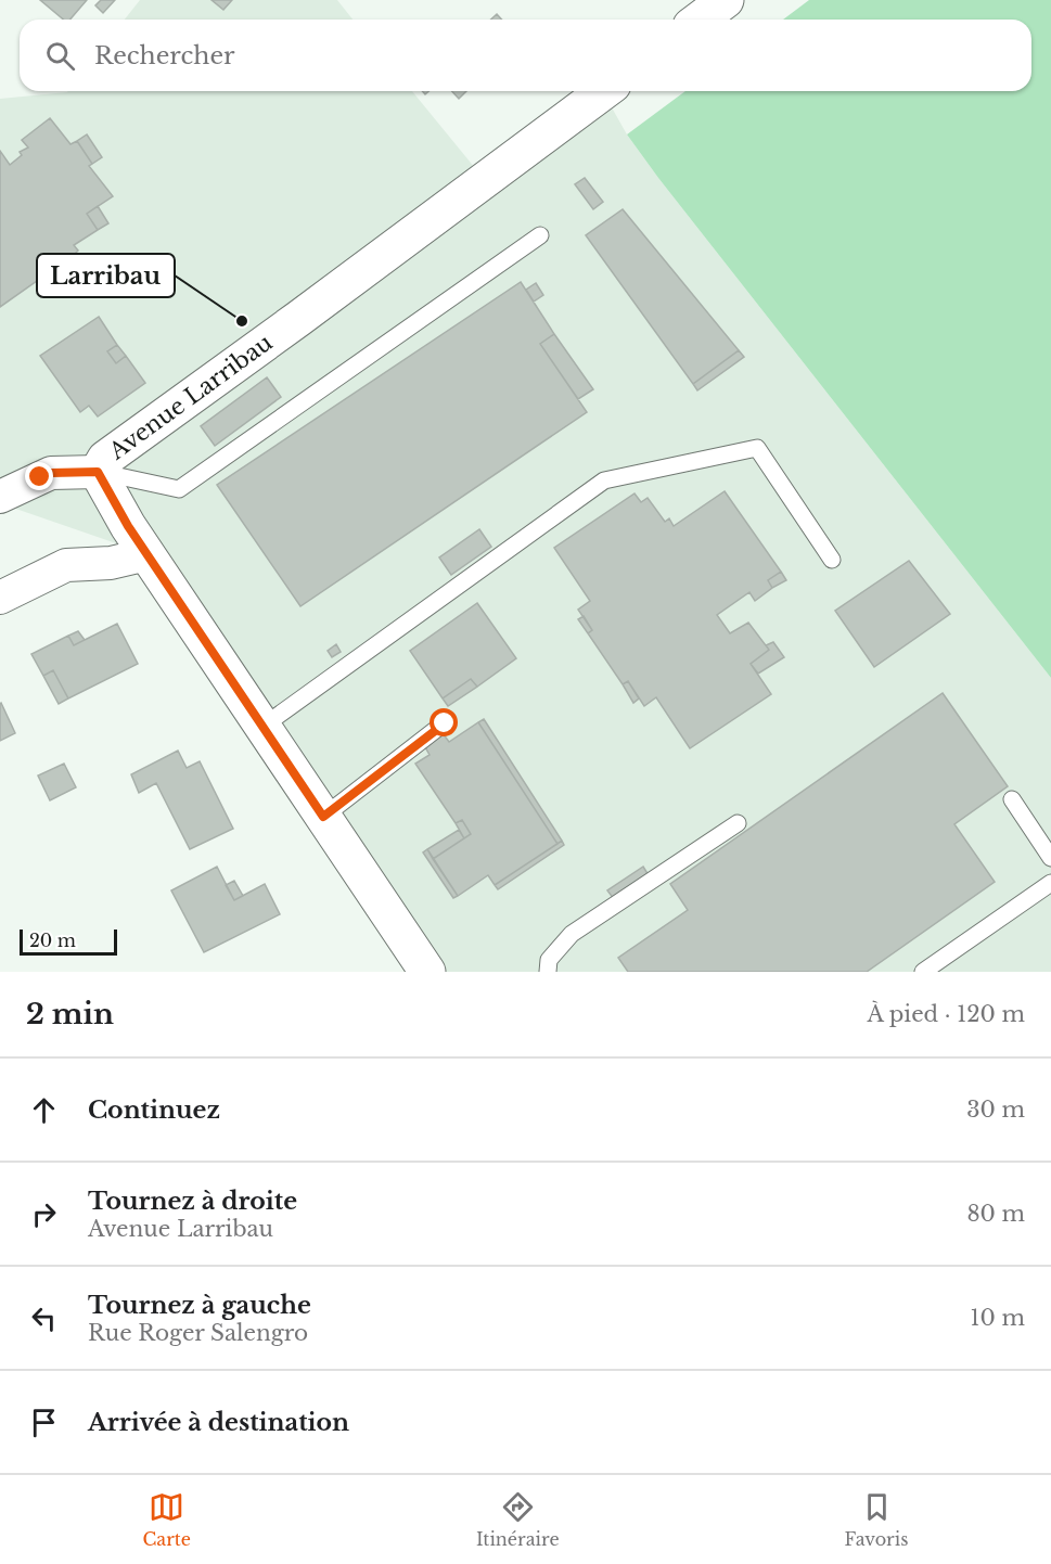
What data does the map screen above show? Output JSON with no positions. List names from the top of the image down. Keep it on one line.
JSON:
{"streets":{"street":["Avenue Larribau"]},"places":["Larribau"],"scale_bar":"20 m","page":{"search":"Rechercher","scale":"20 m","heading":["2 min","À pied · 120 m"],"list":[["Continuez","30 m"],["Tournez à droite","Avenue Larribau","80 m"],["Tournez à gauche","Rue Roger Salengro","10 m"],"Arrivée à destination"],"nav":["Carte","Itinéraire","Favoris"]}}
